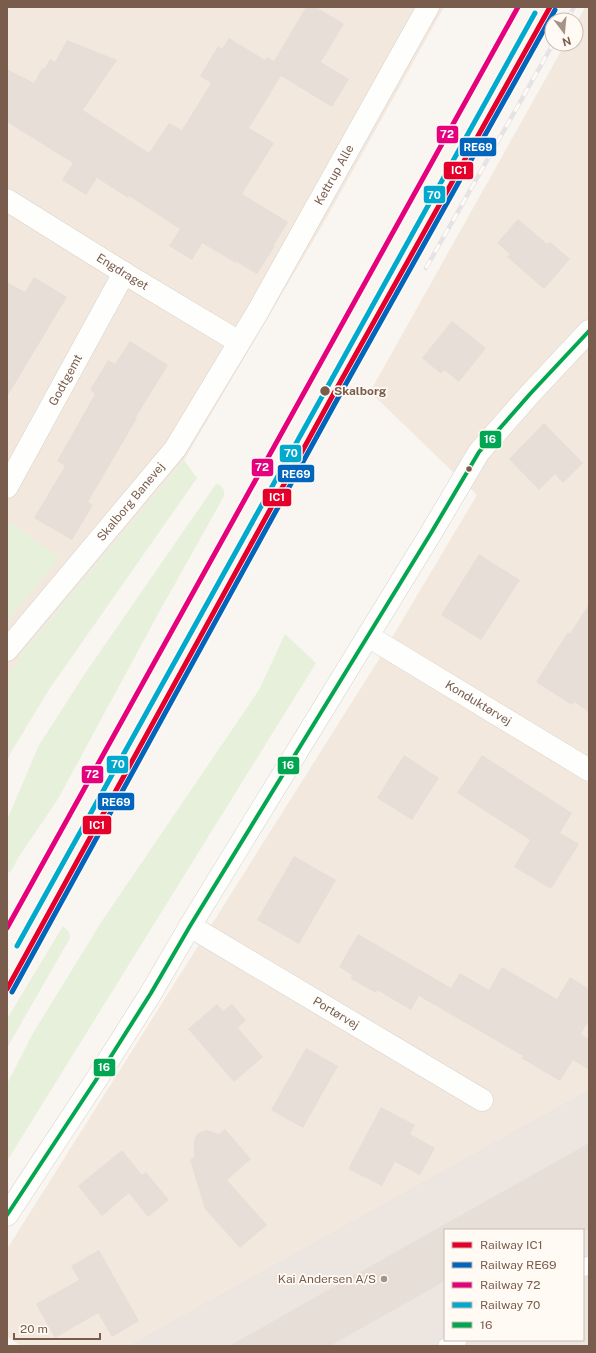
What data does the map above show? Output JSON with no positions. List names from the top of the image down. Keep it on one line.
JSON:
{"streets":{"street":["Kettrup Alle","Engdraget","Godtgemt","Skalborg Banevej","Konduktørvej","Portørvej"]},"crossings":[["Kettrup Alle","Engdraget"],["Kettrup Alle","Skalborg Banevej"],["Engdraget","Godtgemt"],["Engdraget","Skalborg Banevej"]],"places":["Skalborg","Kai Andersen A/S"],"lines":["rail line IC1","rail line 72","rail line RE69","rail line 70","transit line 16"],"legend":["Railway IC1","Railway RE69","Railway 72","Railway 70","16"],"scale_bar":"20 m","north":"bottom"}
